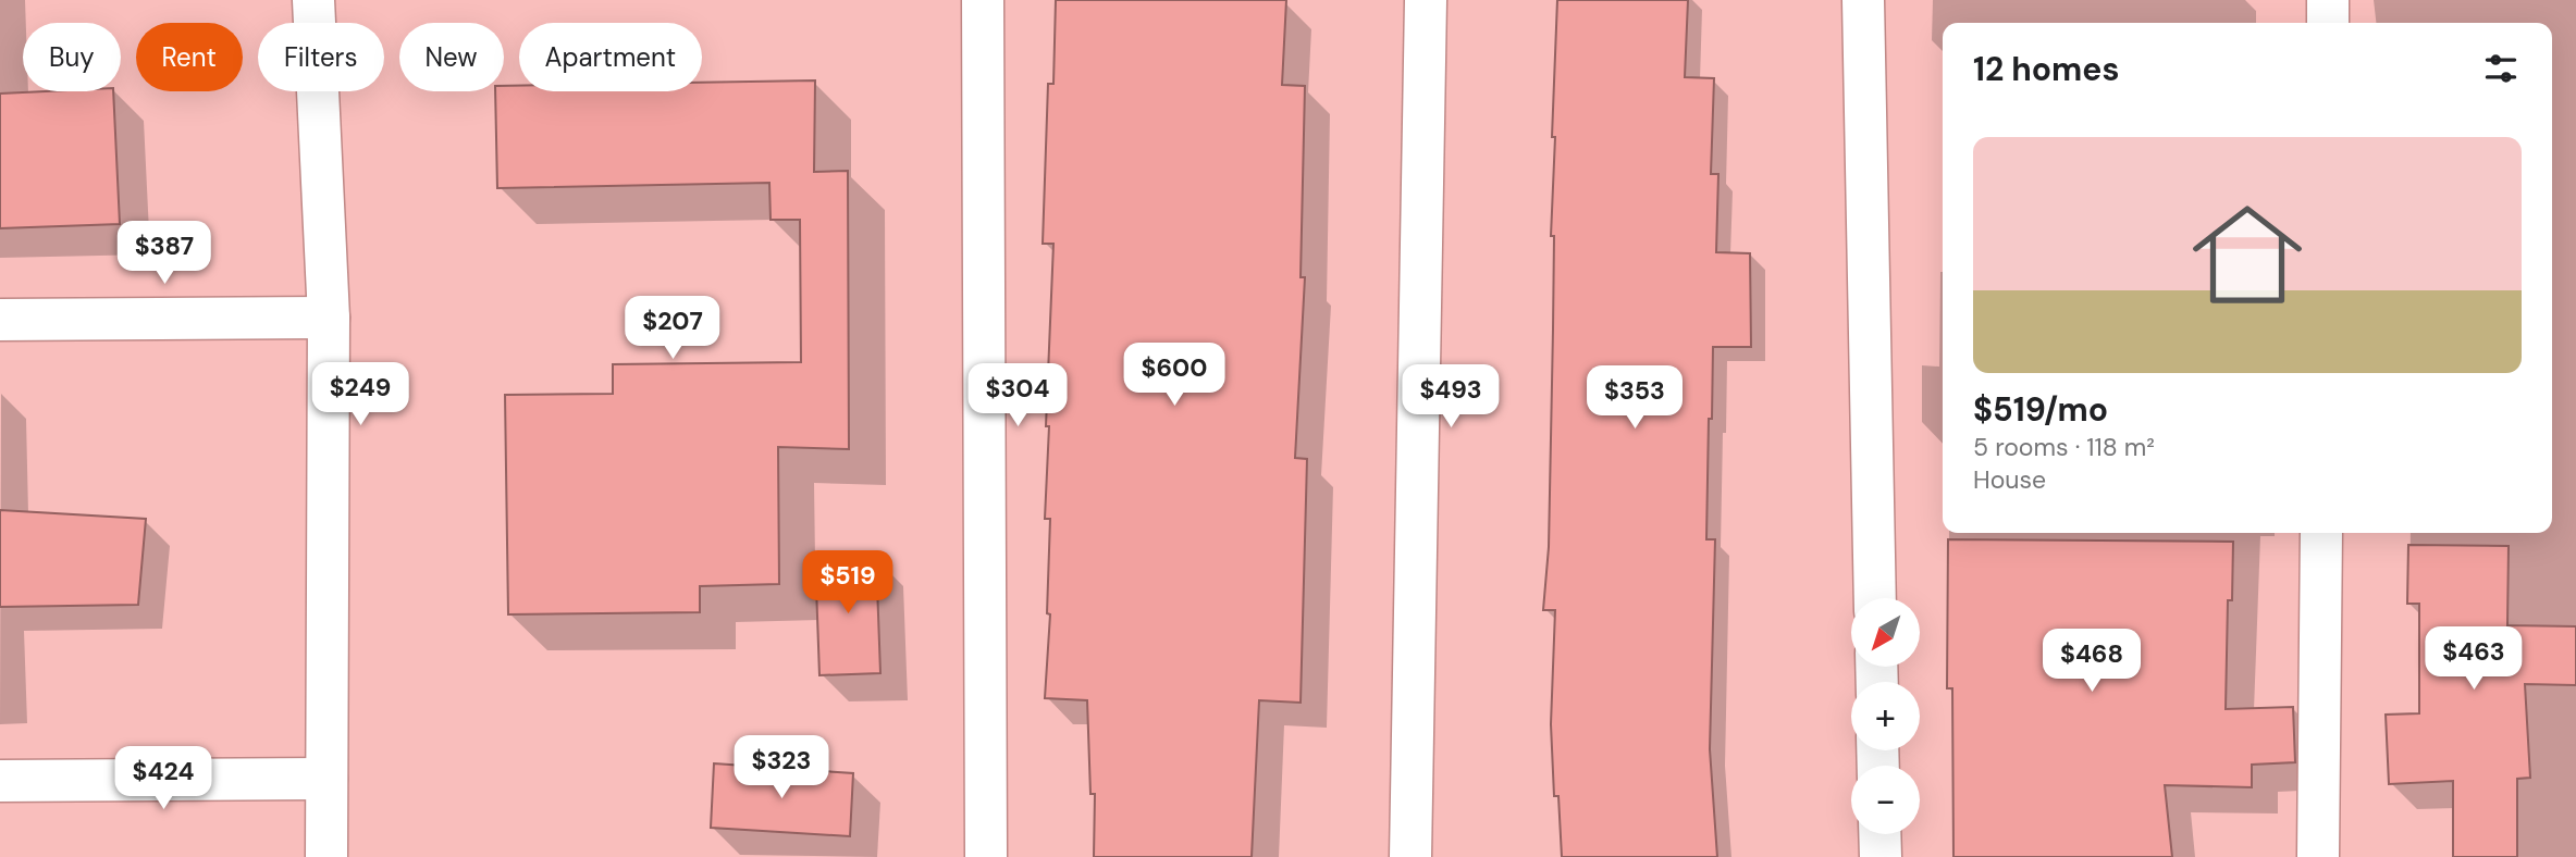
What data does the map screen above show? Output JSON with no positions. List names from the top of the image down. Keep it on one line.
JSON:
{"north":"bottom left","page":{"chip":["Buy","Rent","Filters","New","Apartment"],"heading":"12 homes","list":[{"name":"$519/mo","note":"5 rooms · 118 m² · House"}],"price":["$387","$207","$600","$249","$304","$493","$353","$519","$463","$468","$323","$424"],"map_buttons":["+","−"]}}
